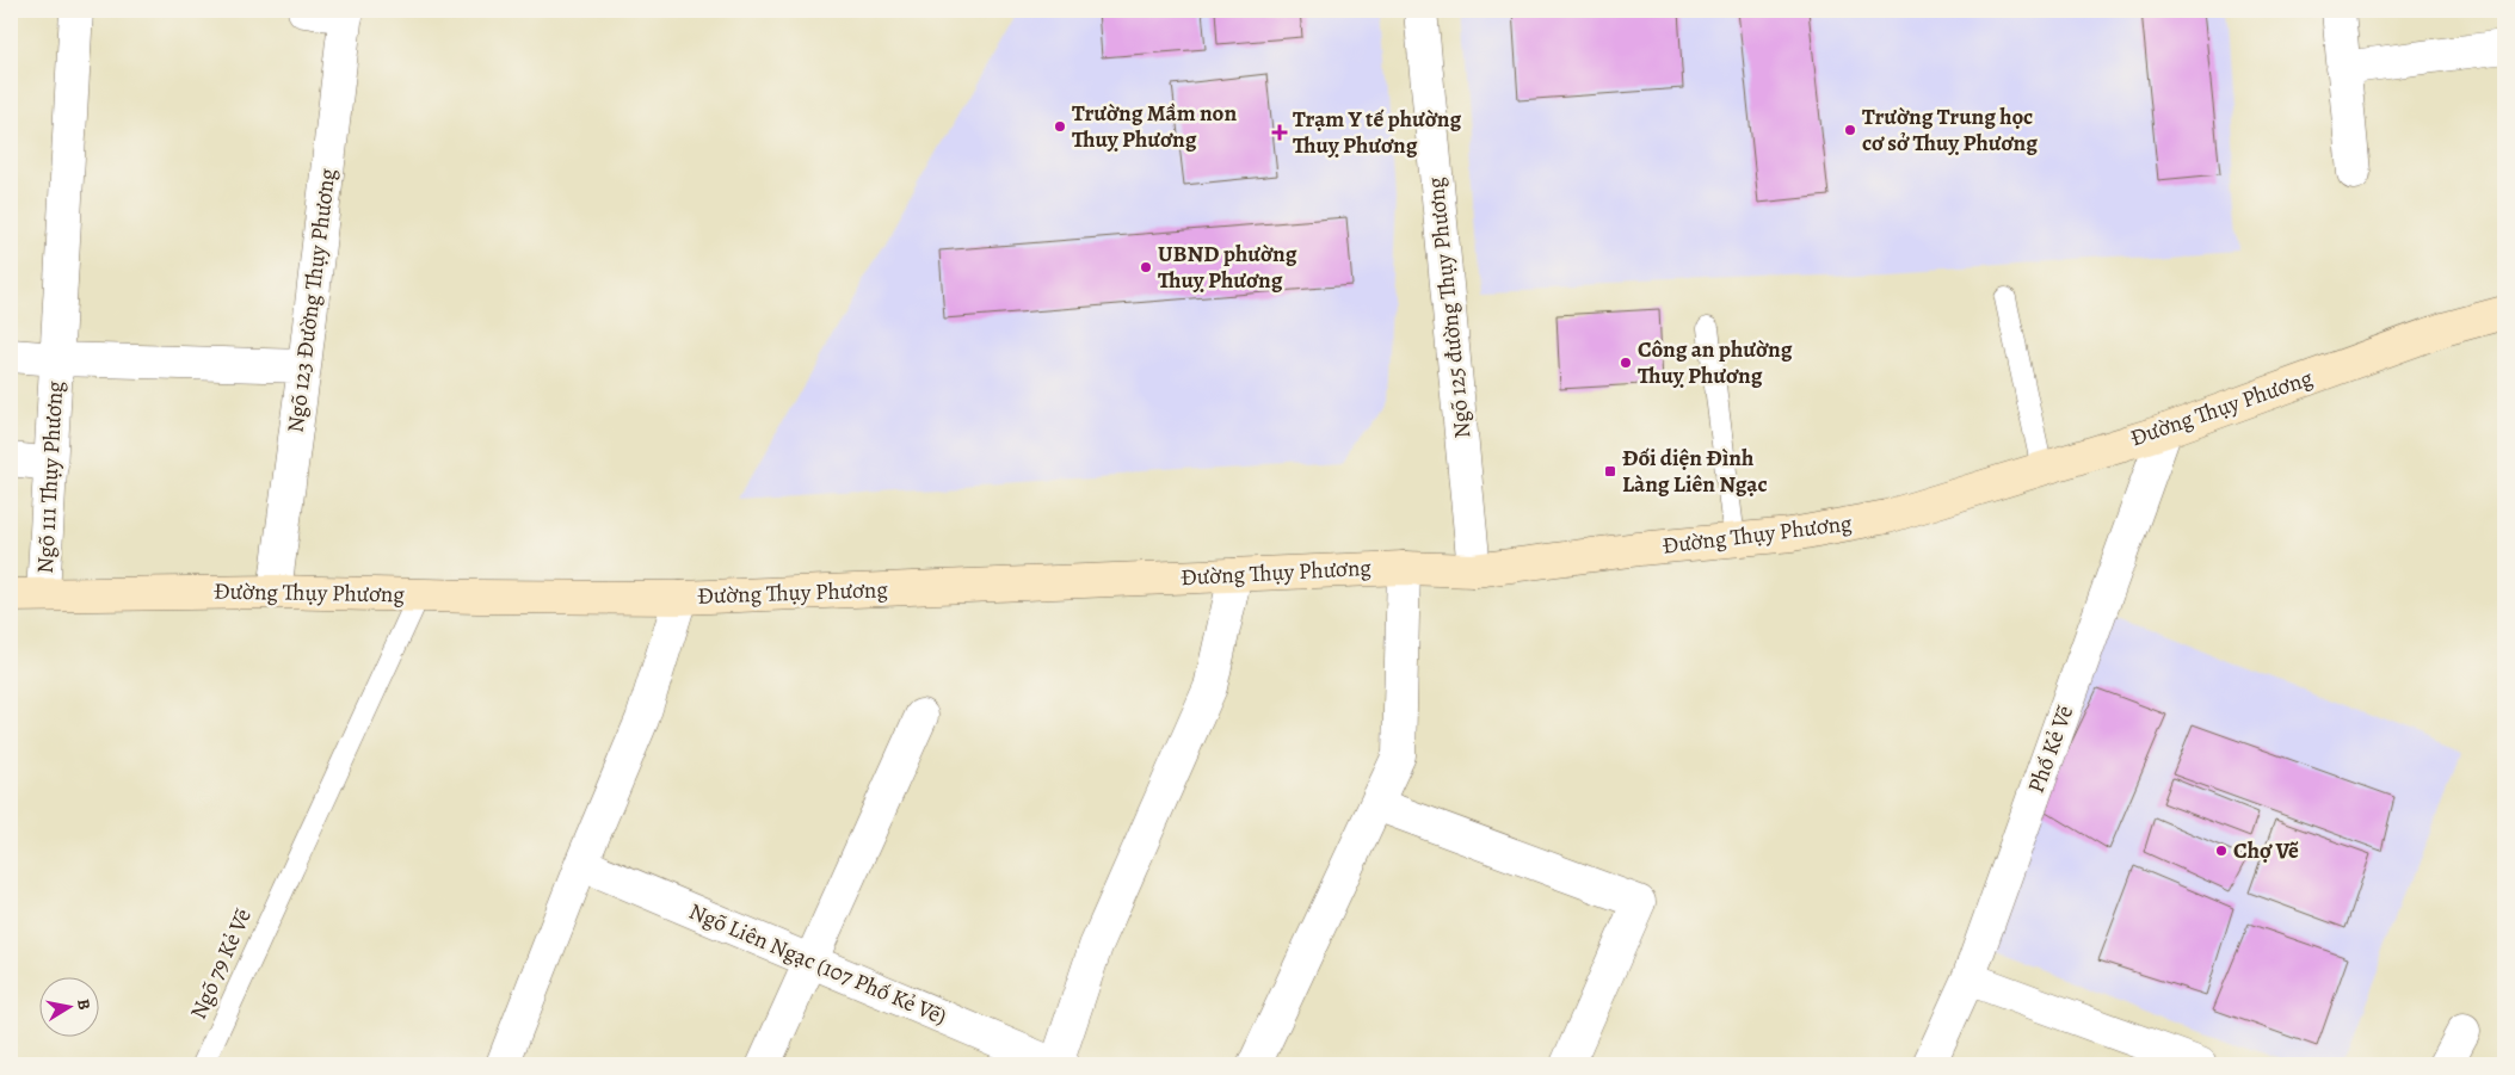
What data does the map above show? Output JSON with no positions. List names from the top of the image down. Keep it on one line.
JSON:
{"streets":{"main road":["Đường Thụy Phương"],"street":["Ngõ 123 Đường Thụy Phương","Ngõ 125 đường Thụy Phương","Ngõ 111 Thụy Phương","Phố Kẻ Vẽ","Ngõ Liên Ngạc (107 Phố Kẻ Vẽ)"],"lane":["Ngõ 79 Kẻ Vẽ"]},"crossings":[["Ngõ 123 Đường Thụy Phương","Đường Thụy Phương"],["Ngõ 125 đường Thụy Phương","Đường Thụy Phương"],["Đường Thụy Phương","Ngõ 111 Thụy Phương"],["Đường Thụy Phương","Phố Kẻ Vẽ"],["Đường Thụy Phương","Ngõ 79 Kẻ Vẽ"]],"places":{"other":["Trường Mầm non Thuỵ Phương","Trường Trung học cơ sở Thuỵ Phương","UBND phường Thuỵ Phương","Công an phường Thuỵ Phương","Chợ Vẽ"],"health":["Trạm Y tế phường Thuỵ Phương"],"transit":["Đối diện Đình Làng Liên Ngạc"]},"north":"right"}
